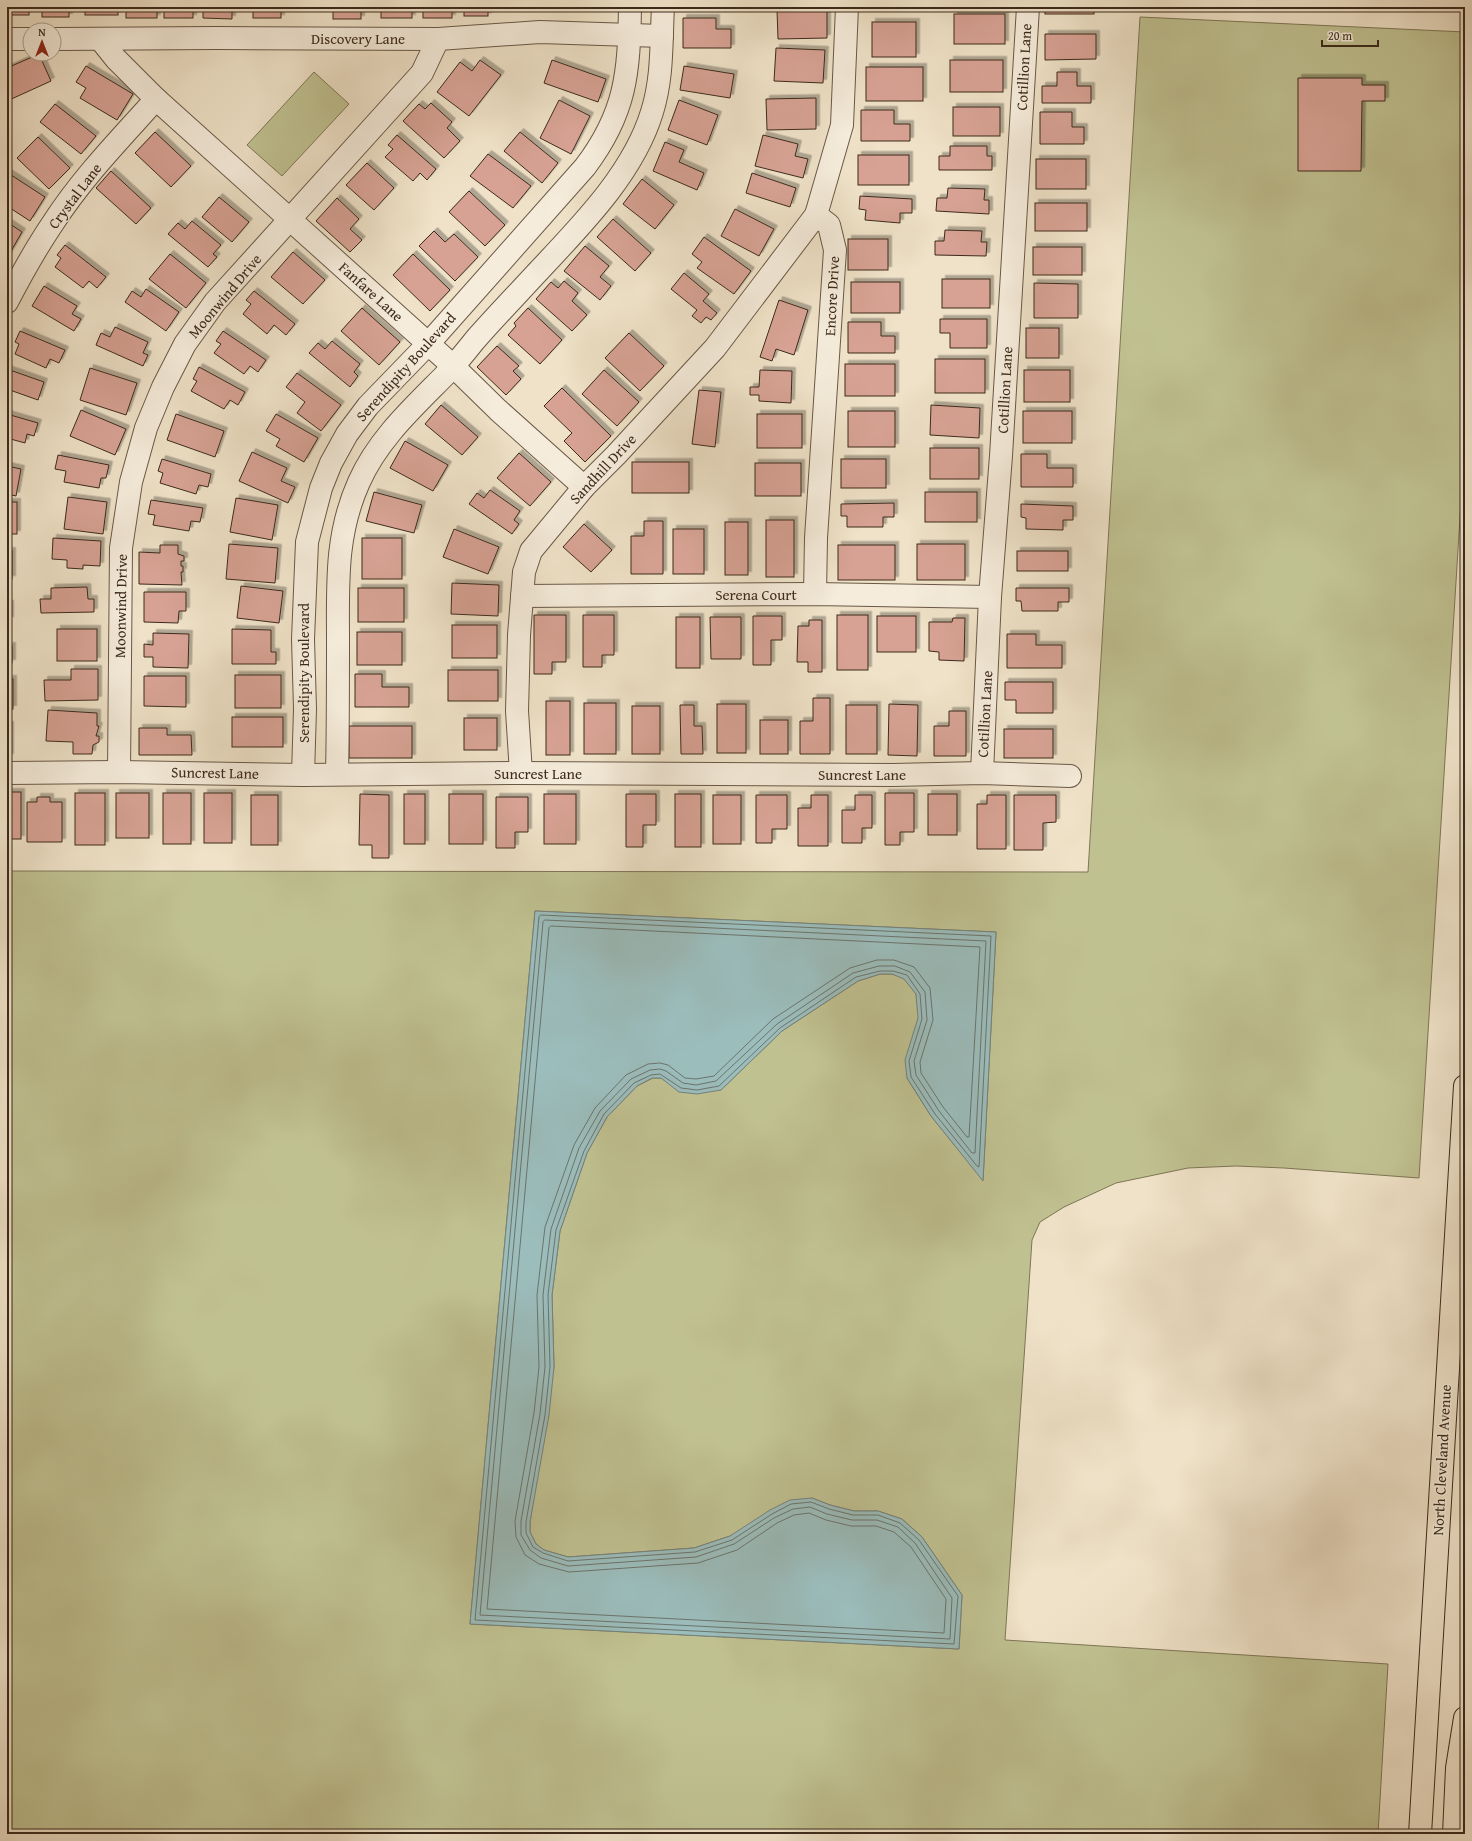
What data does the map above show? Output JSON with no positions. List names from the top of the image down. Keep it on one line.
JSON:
{"streets":{"main road":["North Cleveland Avenue"],"street":["Discovery Lane","Cotillion Lane","Crystal Lane","Fanfare Lane","Moonwind Drive","Encore Drive","Serendipity Boulevard","Sandhill Drive","Serena Court","Suncrest Lane"]},"crossings":[["Discovery Lane","Fanfare Lane"],["Discovery Lane","Moonwind Drive"],["Discovery Lane","Serendipity Boulevard"],["Cotillion Lane","Serena Court"],["Cotillion Lane","Suncrest Lane"],["Crystal Lane","Fanfare Lane"],["Fanfare Lane","Moonwind Drive"],["Fanfare Lane","Serendipity Boulevard"],["Fanfare Lane","Sandhill Drive"],["Moonwind Drive","Suncrest Lane"],["Encore Drive","Sandhill Drive"],["Encore Drive","Serena Court"],["Serendipity Boulevard","Suncrest Lane"],["Sandhill Drive","Serena Court"],["Sandhill Drive","Suncrest Lane"]],"scale_bar":"20 m","north":"top"}
